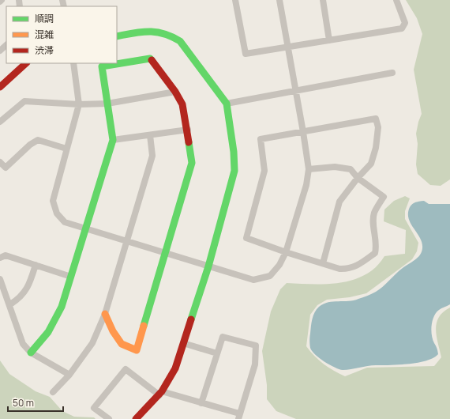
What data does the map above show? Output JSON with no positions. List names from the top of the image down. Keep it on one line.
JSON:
{"legend":["順調","混雑","渋滞"],"scale_bar":"50 m"}
